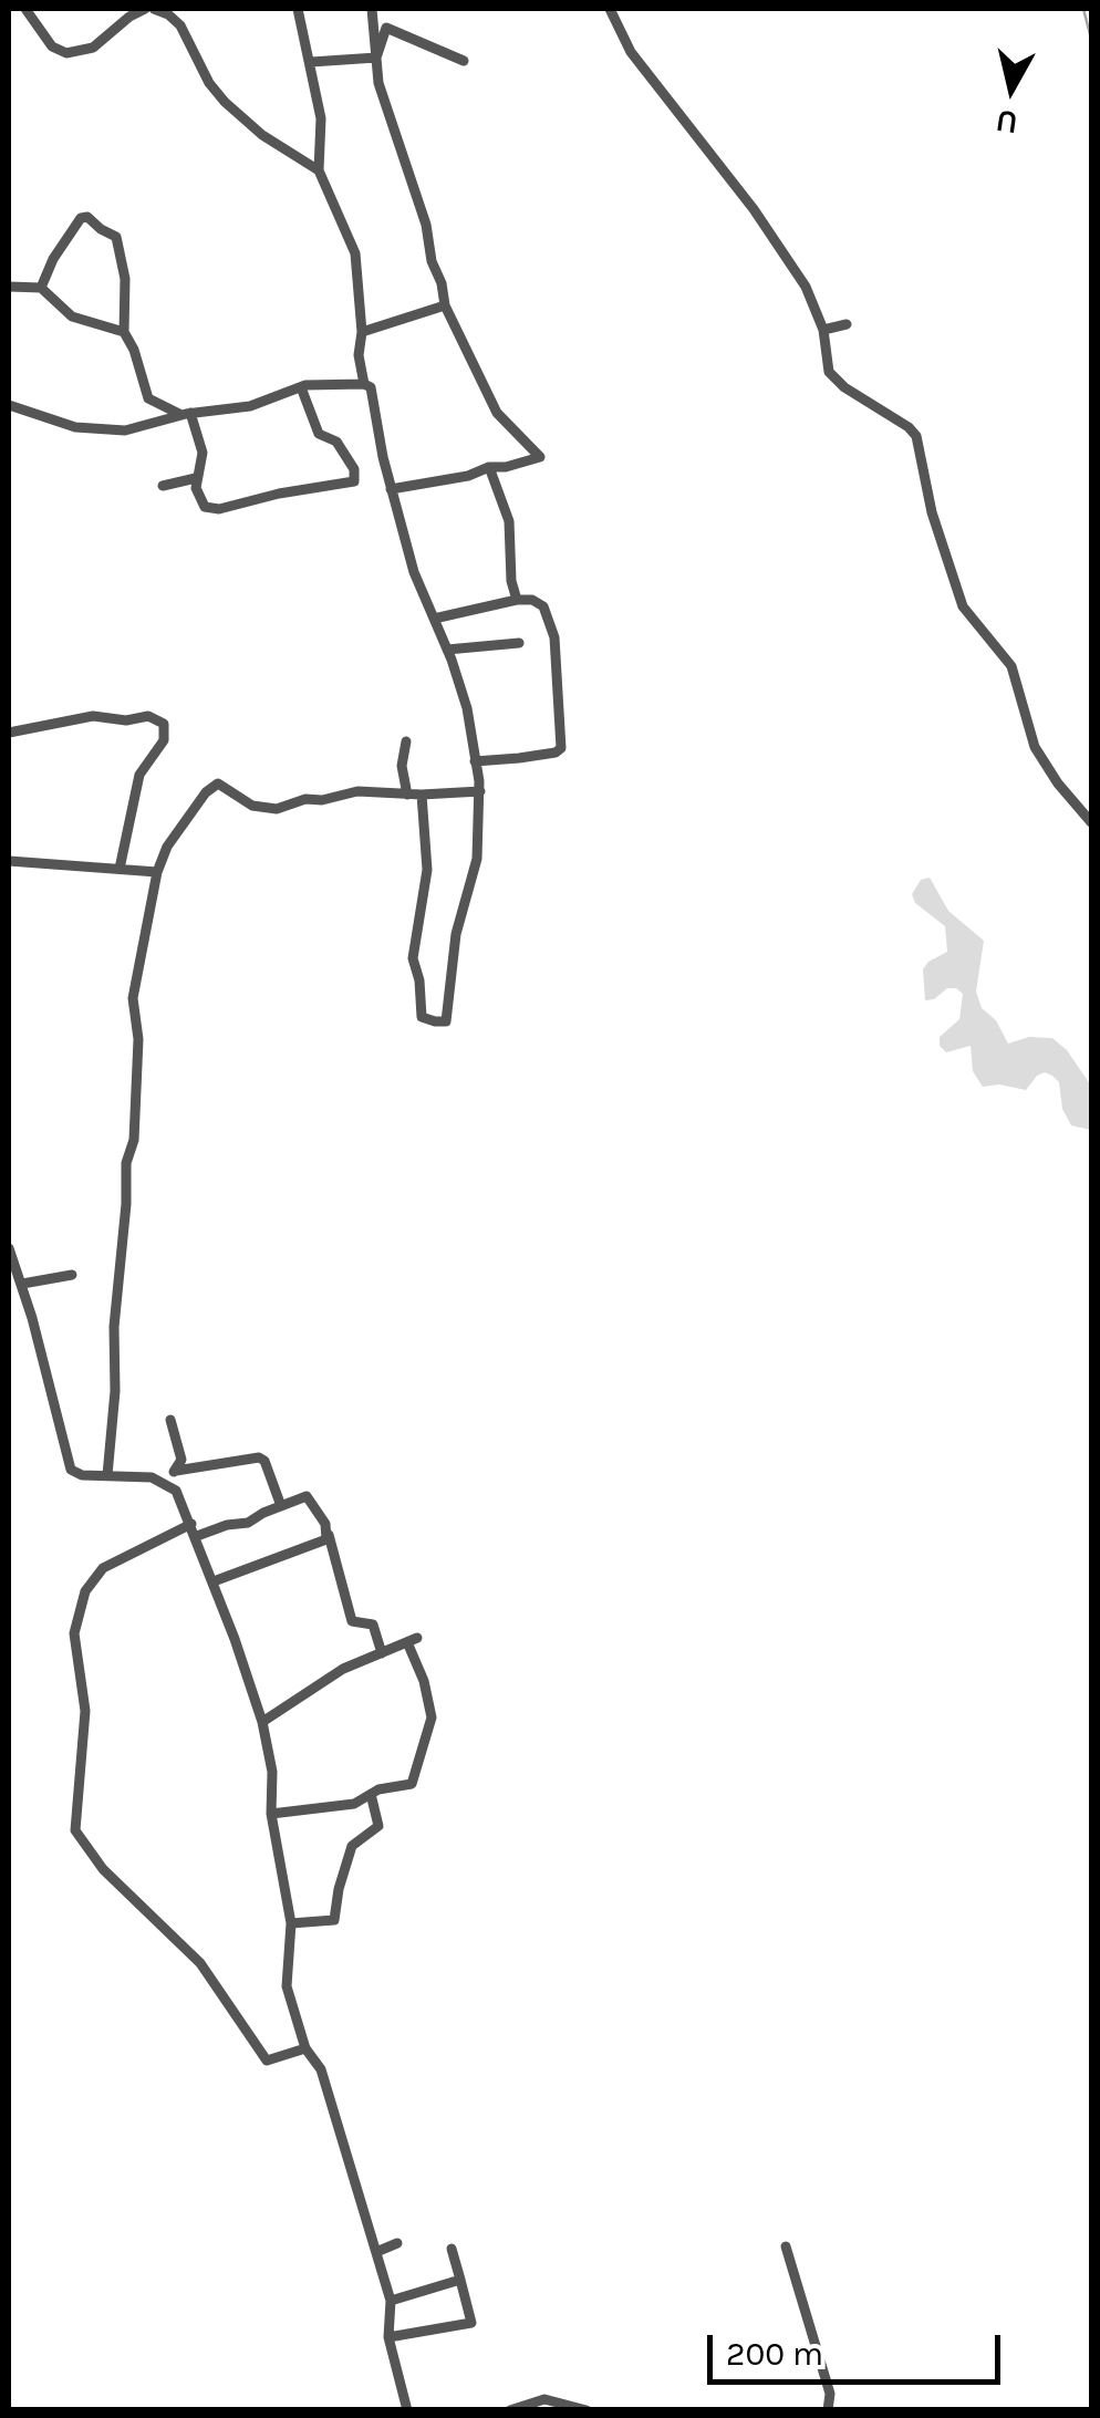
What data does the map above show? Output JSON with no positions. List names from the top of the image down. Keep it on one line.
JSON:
{"scale_bar":"200 m","north":"bottom"}
